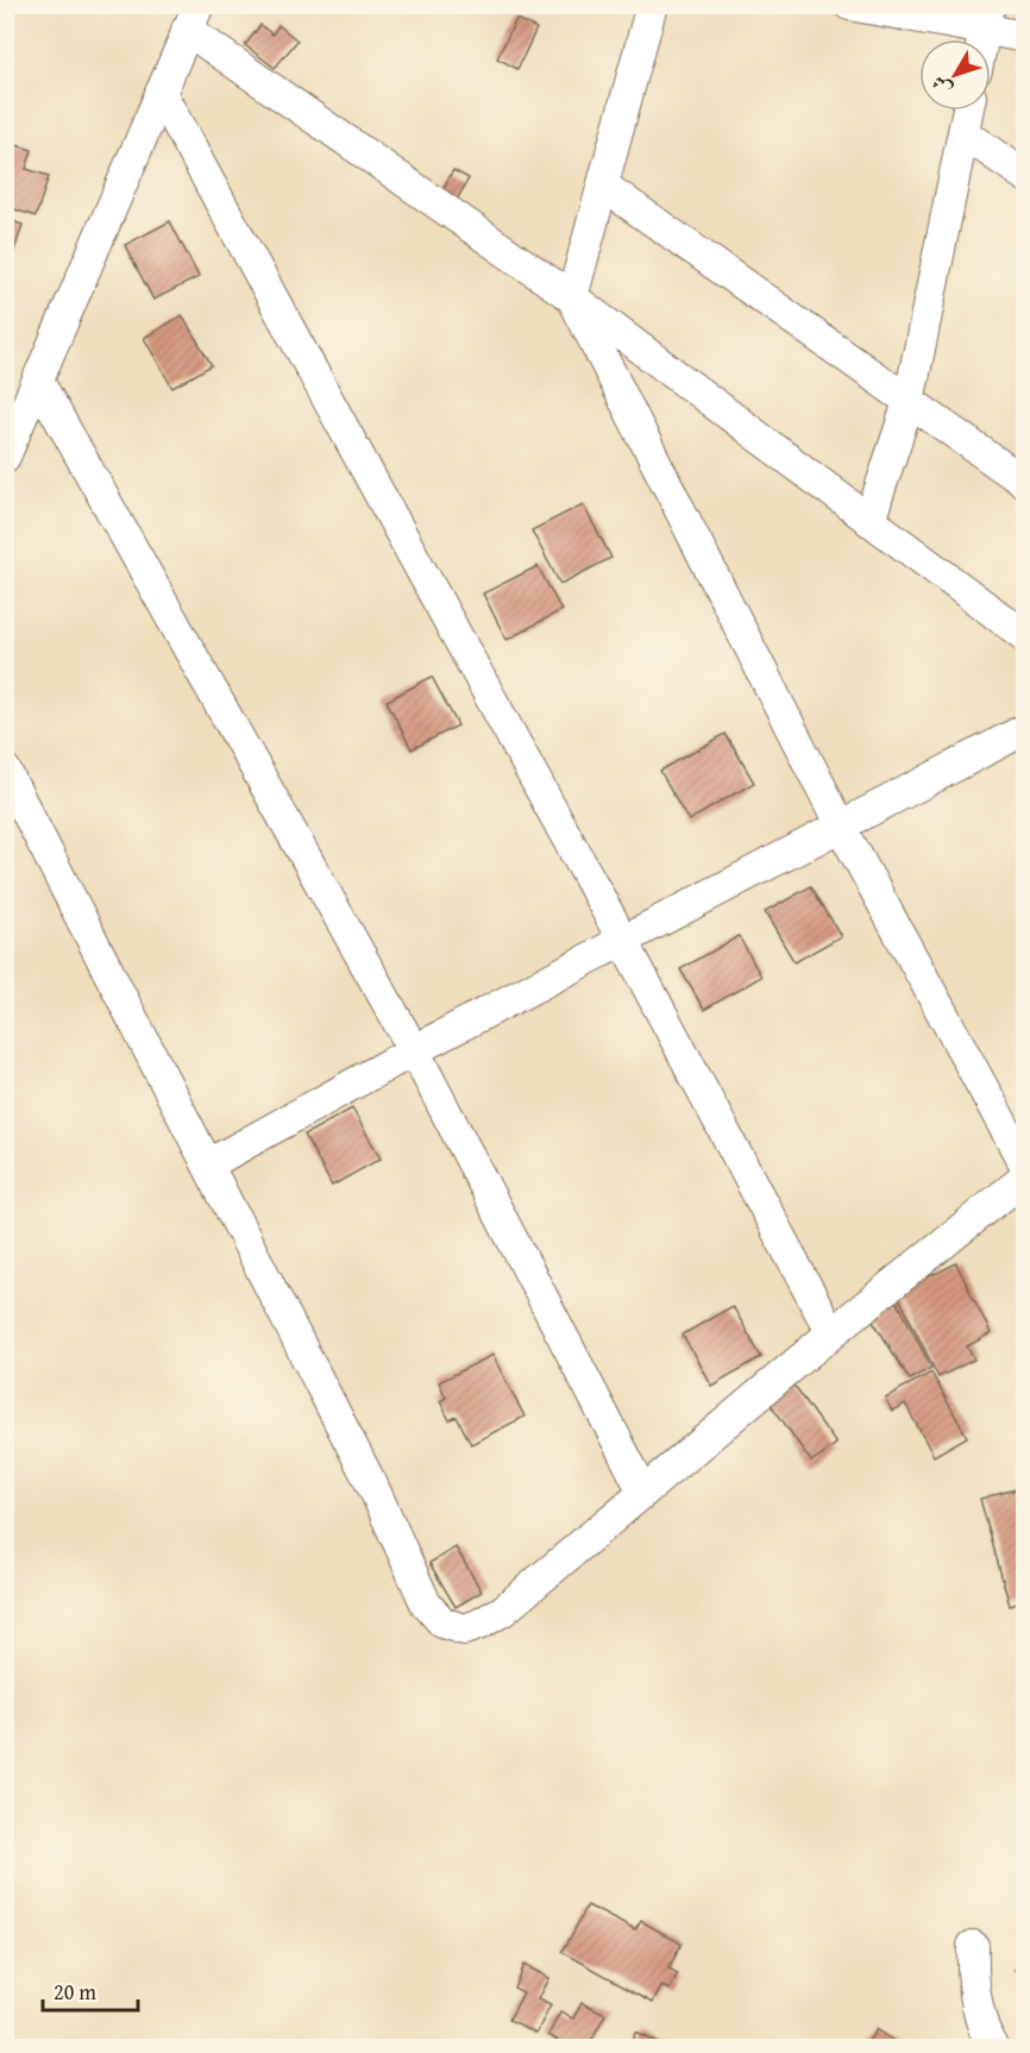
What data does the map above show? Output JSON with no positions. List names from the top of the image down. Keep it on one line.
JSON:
{"scale_bar":"20 m","north":"bottom left"}
